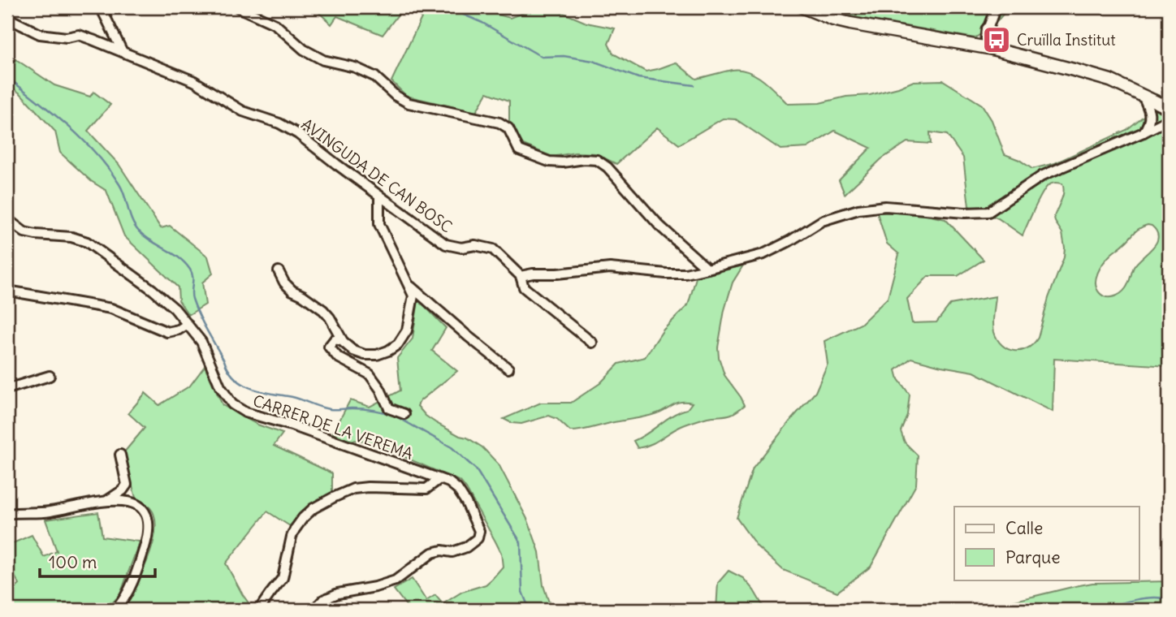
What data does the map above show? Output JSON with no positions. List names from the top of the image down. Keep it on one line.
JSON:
{"streets":{"street":["AVINGUDA DE CAN BOSC","CARRER DE LA VEREMA"]},"places":{"bus stop":["Cruïlla Institut"]},"legend":["Calle","Parque"],"scale_bar":"100 m"}
